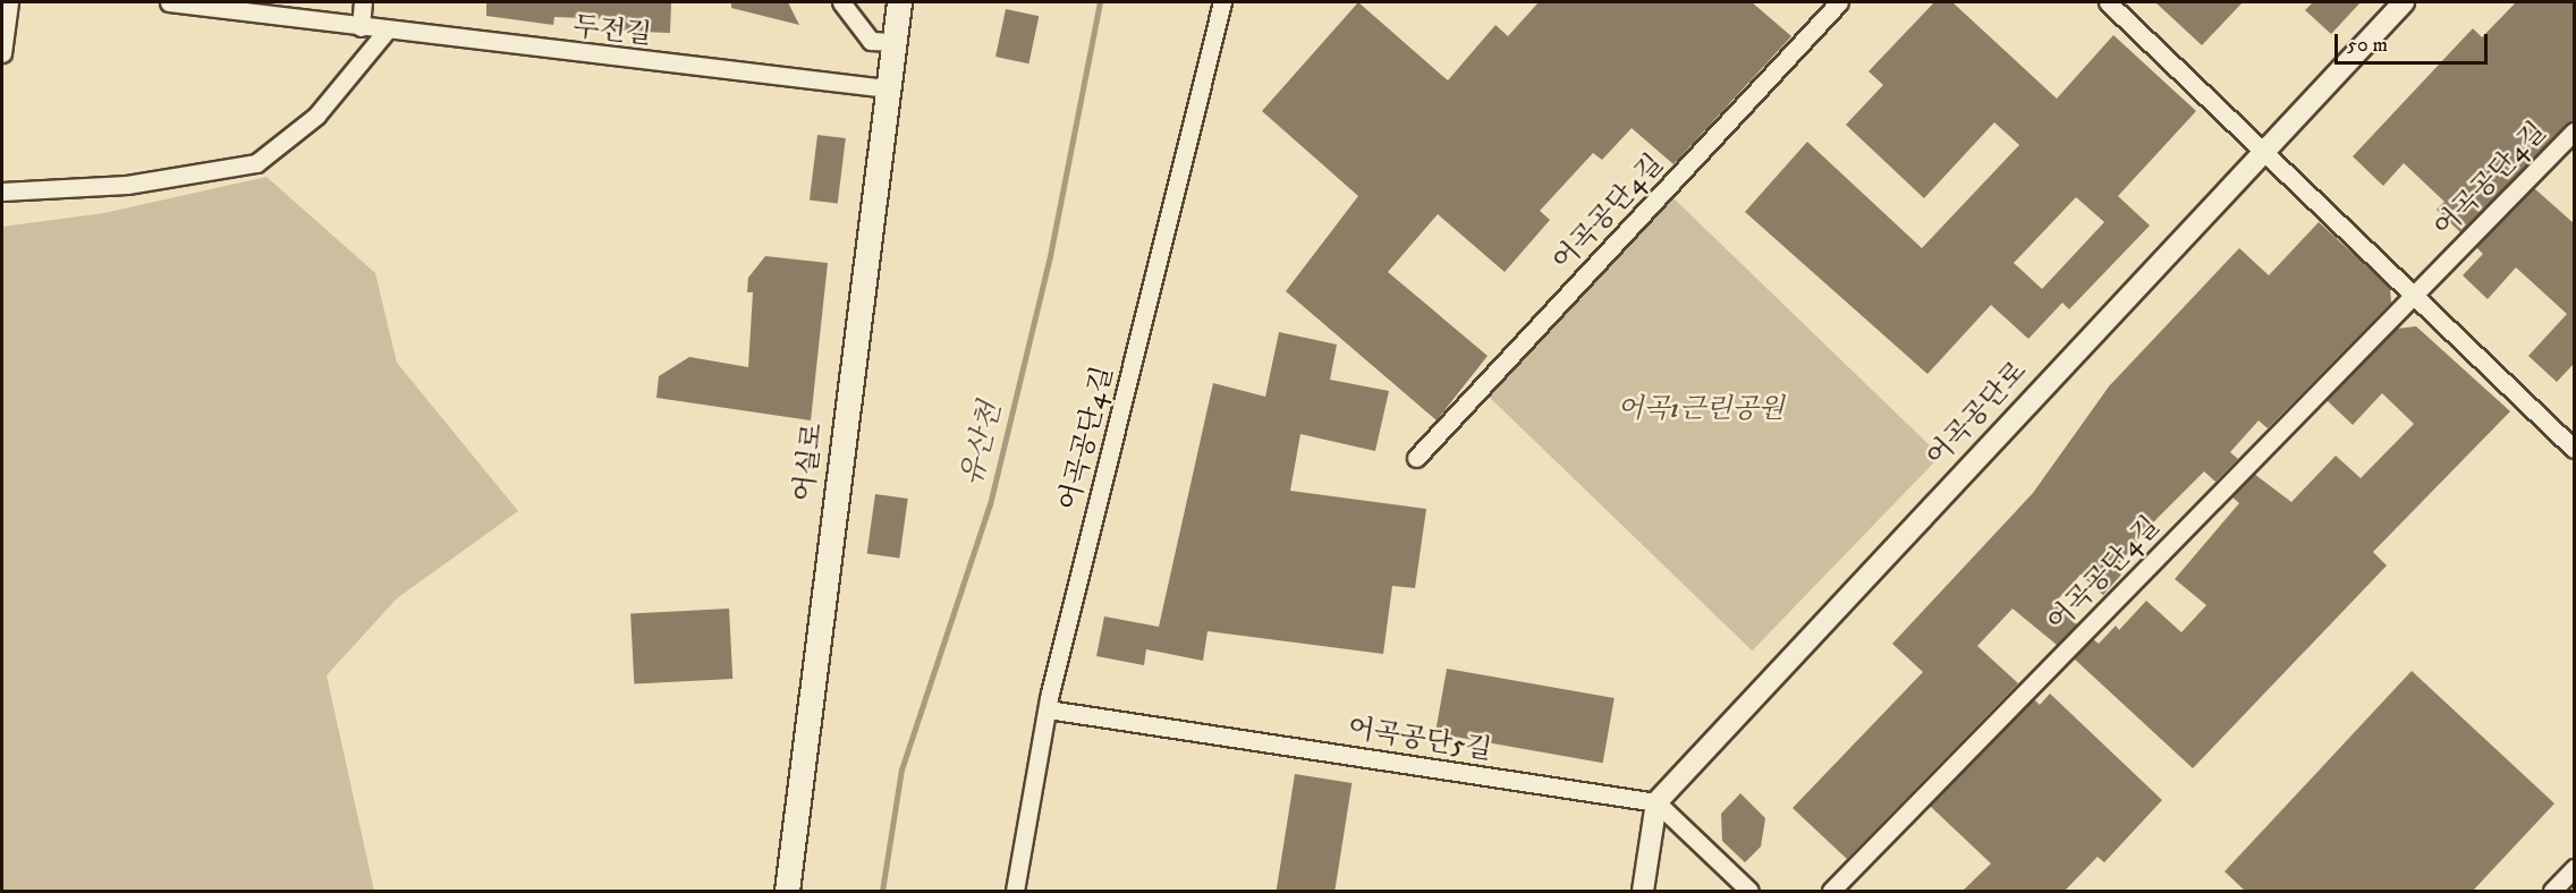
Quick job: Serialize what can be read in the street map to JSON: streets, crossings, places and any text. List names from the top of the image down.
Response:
{
  "streets": {
    "main road": ["어실로"],
    "street": [
      "두전길",
      "어곡공단4길",
      "어곡공단로",
      "어곡공단5길"
    ]
  },
  "crossings": [
    ["두전길", "어실로"],
    ["어곡공단4길", "어곡공단5길"],
    ["어곡공단로", "어곡공단5길"]
  ],
  "water": ["유산천"],
  "parks": ["어곡1근린공원"],
  "scale_bar": "50 m"
}
